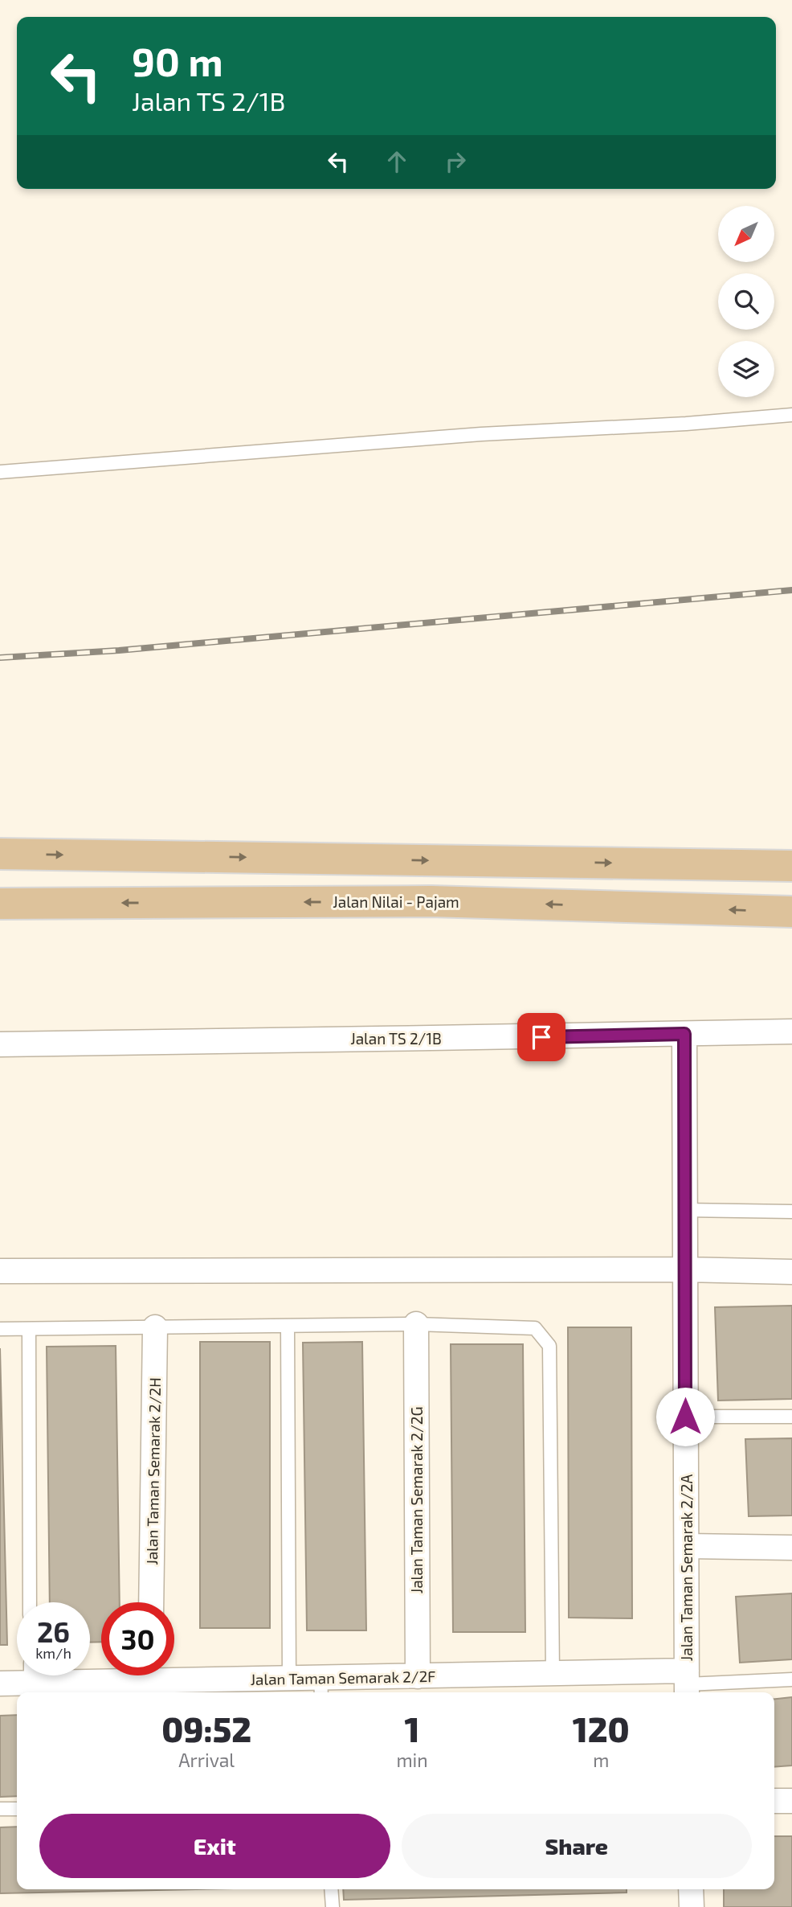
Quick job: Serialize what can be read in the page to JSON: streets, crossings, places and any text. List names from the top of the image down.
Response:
{
  "streets": {
    "main road": ["Jalan Nilai - Pajam"],
    "street": [
      "Jalan TS 2/1B",
      "Jalan Taman Semarak 2/2H",
      "Jalan Taman Semarak 2/2G",
      "Jalan Taman Semarak 2/2A",
      "Jalan Taman Semarak 2/2F"
    ]
  },
  "crossings": [
    ["Jalan TS 2/1B", "Jalan Taman Semarak 2/2A"],
    ["Jalan Taman Semarak 2/2G", "Jalan Taman Semarak 2/2F"],
    ["Jalan Taman Semarak 2/2A", "Jalan Taman Semarak 2/2F"]
  ],
  "north": "bottom left",
  "page": {
    "turn": ["90 m", "Jalan TS 2/1B"],
    "speed": "26 km/h",
    "limit": "30",
    "eta": [
      "09:52",
      "Arrival",
      "1",
      "min",
      "120",
      "m"
    ],
    "buttons": ["Exit", "Share"]
  }
}
